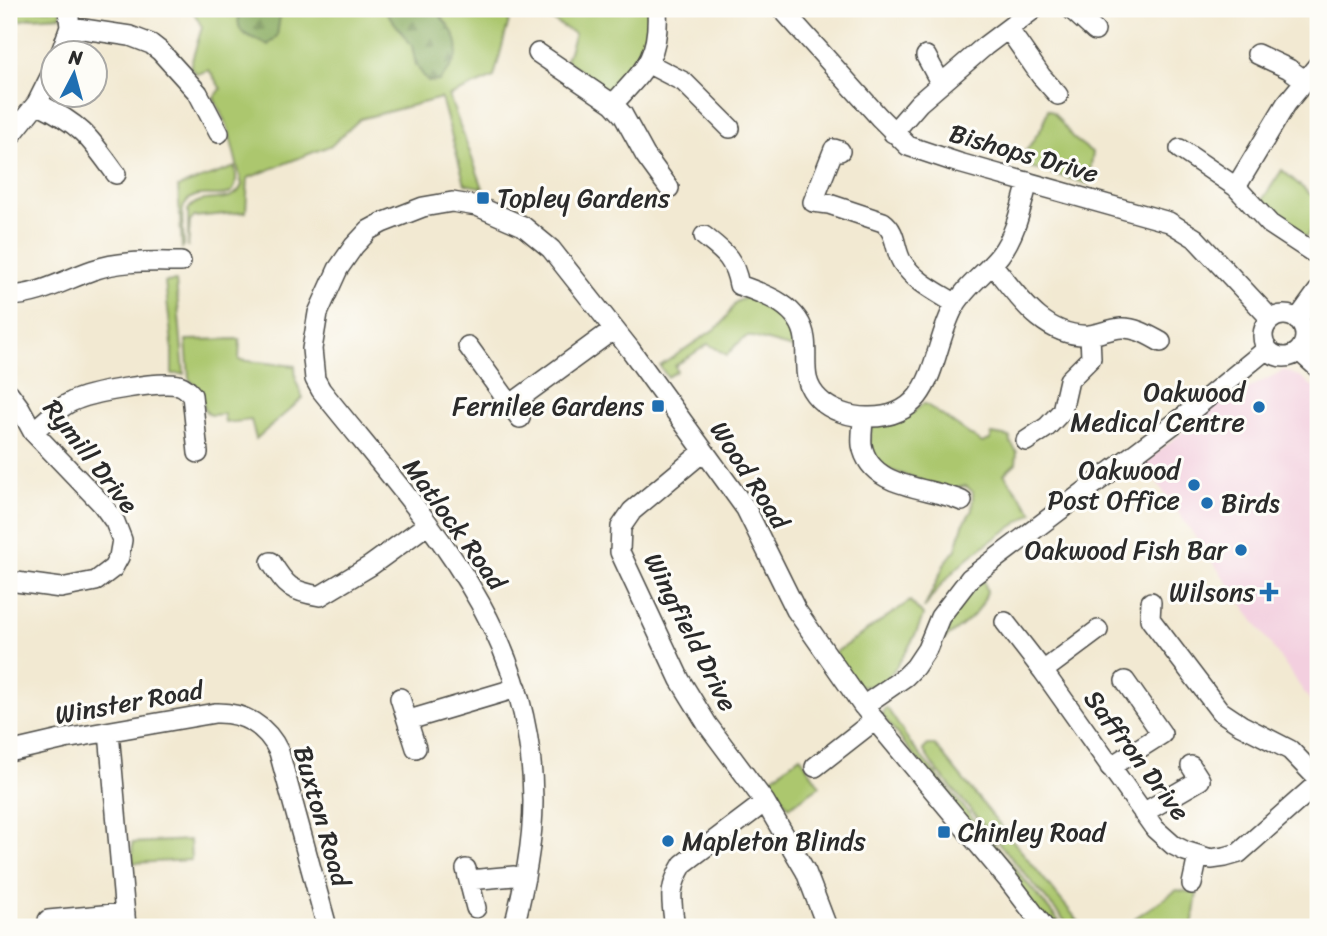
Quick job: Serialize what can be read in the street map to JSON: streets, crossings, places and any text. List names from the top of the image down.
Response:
{
  "streets": {
    "street": [
      "Bishops Drive",
      "Rymill Drive",
      "Wood Road",
      "Matlock Road",
      "Wingfield Drive",
      "Winster Road",
      "Saffron Drive",
      "Buxton Road"
    ]
  },
  "crossings": [
    ["Wood Road", "Matlock Road"],
    ["Wood Road", "Wingfield Drive"],
    ["Winster Road", "Buxton Road"]
  ],
  "places": {
    "transit": ["Topley Gardens", "Fernilee Gardens", "Chinley Road"],
    "other": [
      "Oakwood Medical Centre",
      "Oakwood Post Office",
      "Birds",
      "Oakwood Fish Bar",
      "Mapleton Blinds"
    ],
    "health": ["Wilsons"]
  },
  "north": "top"
}
